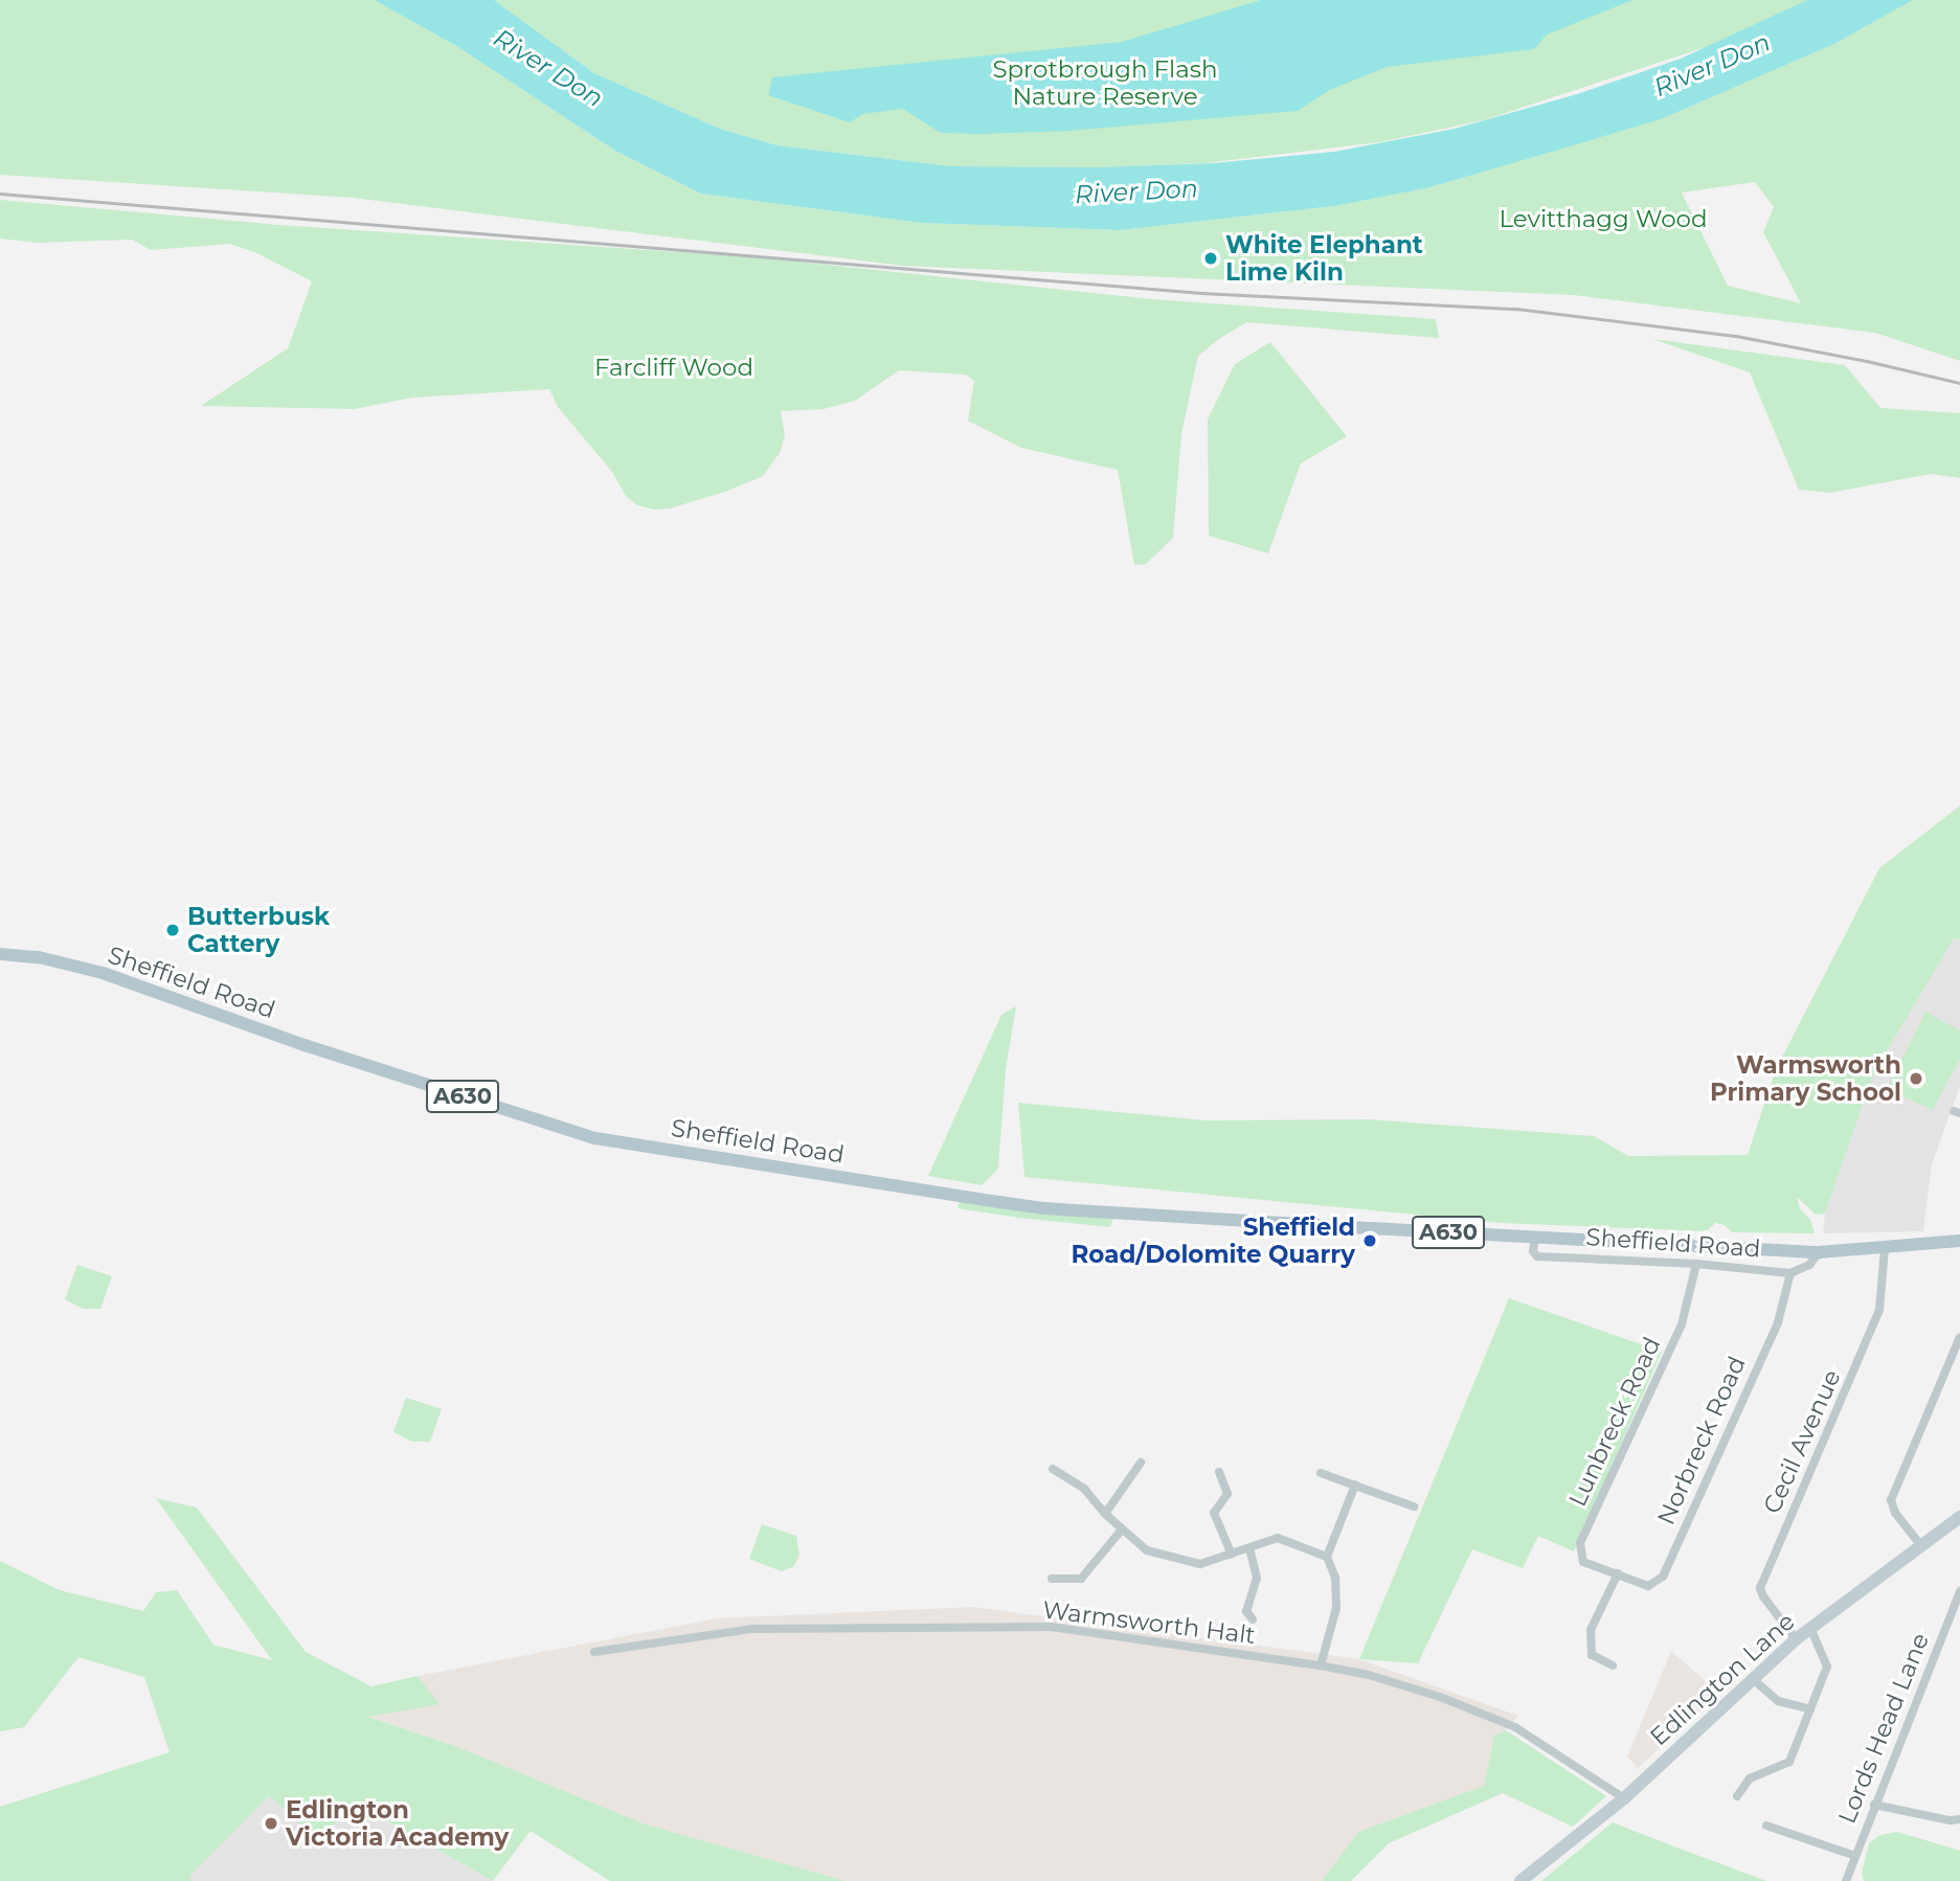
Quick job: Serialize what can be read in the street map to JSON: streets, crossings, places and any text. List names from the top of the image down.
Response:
{
  "streets": {
    "main road": ["Sheffield Road", "A630", "Edlington Lane"],
    "street": [
      "Lunbreck Road",
      "Norbreck Road",
      "Cecil Avenue",
      "Warmsworth Halt",
      "Lords Head Lane"
    ]
  },
  "crossings": [
    ["Sheffield Road", "Lunbreck Road"],
    ["Sheffield Road", "Norbreck Road"],
    ["Sheffield Road", "Cecil Avenue"],
    ["Lunbreck Road", "Norbreck Road"],
    ["Cecil Avenue", "Edlington Lane"],
    ["Warmsworth Halt", "Edlington Lane"]
  ],
  "water": ["River Don"],
  "parks": ["Sprotbrough Flash Nature Reserve", "Levitthagg Wood", "Farcliff Wood"],
  "places": [
    "White Elephant Lime Kiln",
    "Butterbusk Cattery",
    "Warmsworth Primary School",
    "Sheffield Road/Dolomite Quarry",
    "Edlington Victoria Academy"
  ]
}
